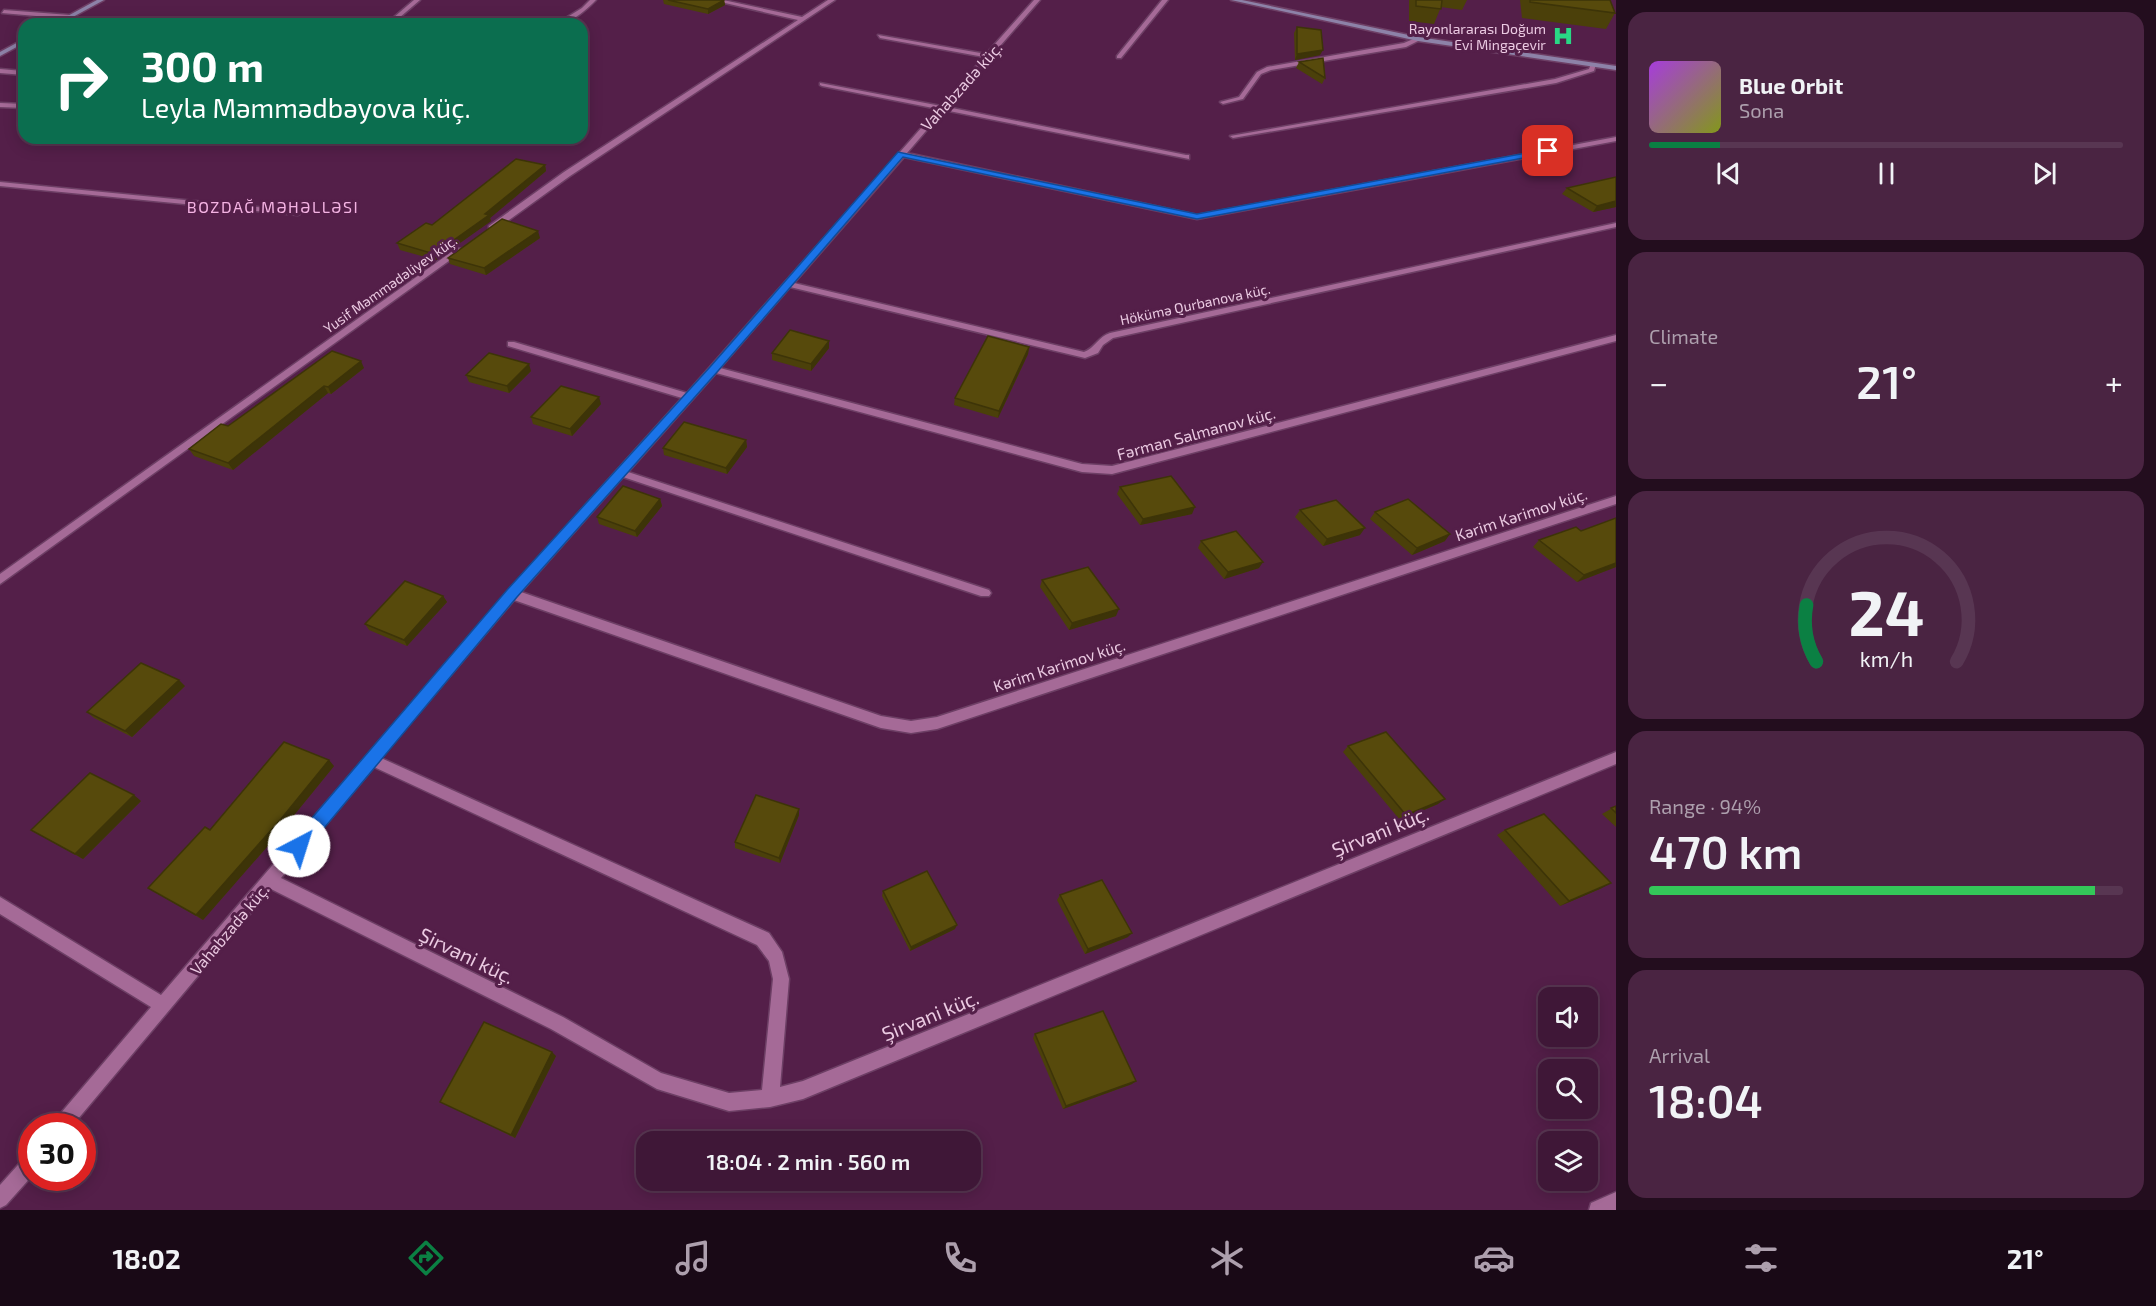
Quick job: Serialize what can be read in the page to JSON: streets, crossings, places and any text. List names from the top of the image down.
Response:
{
  "streets": {
    "street": [
      "Vahabzadə küç.",
      "Yusif Məmmədəliyev küç.",
      "Hökümə Qurbanova küç.",
      "Fərman Salmanov küç.",
      "Kərim Kərimov küç.",
      "Şirvani küç."
    ]
  },
  "crossings": [
    ["Vahabzadə küç.", "Hökümə Qurbanova küç."],
    ["Vahabzadə küç.", "Fərman Salmanov küç."],
    ["Vahabzadə küç.", "Kərim Kərimov küç."],
    ["Vahabzadə küç.", "Şirvani küç."]
  ],
  "districts": ["BOZDAĞ MƏHƏLLƏSI"],
  "places": {
    "hospital": ["Rayonlararası Doğum Evi Mingəçevir"]
  },
  "page": {
    "turn": ["300 m", "Leyla Məmmədbəyova küç."],
    "song": ["Blue Orbit", "Sona"],
    "tile": [
      "Climate",
      ["Range · 94%", "470 km"],
      ["Arrival", "18:04"]
    ],
    "heat": ["−", "21°", "+"],
    "limit": "30",
    "trip": "18:04 · 2 min · 560 m",
    "tabs": ["18:02", "21°"],
    "gauge": ["24", "km/h"]
  }
}
